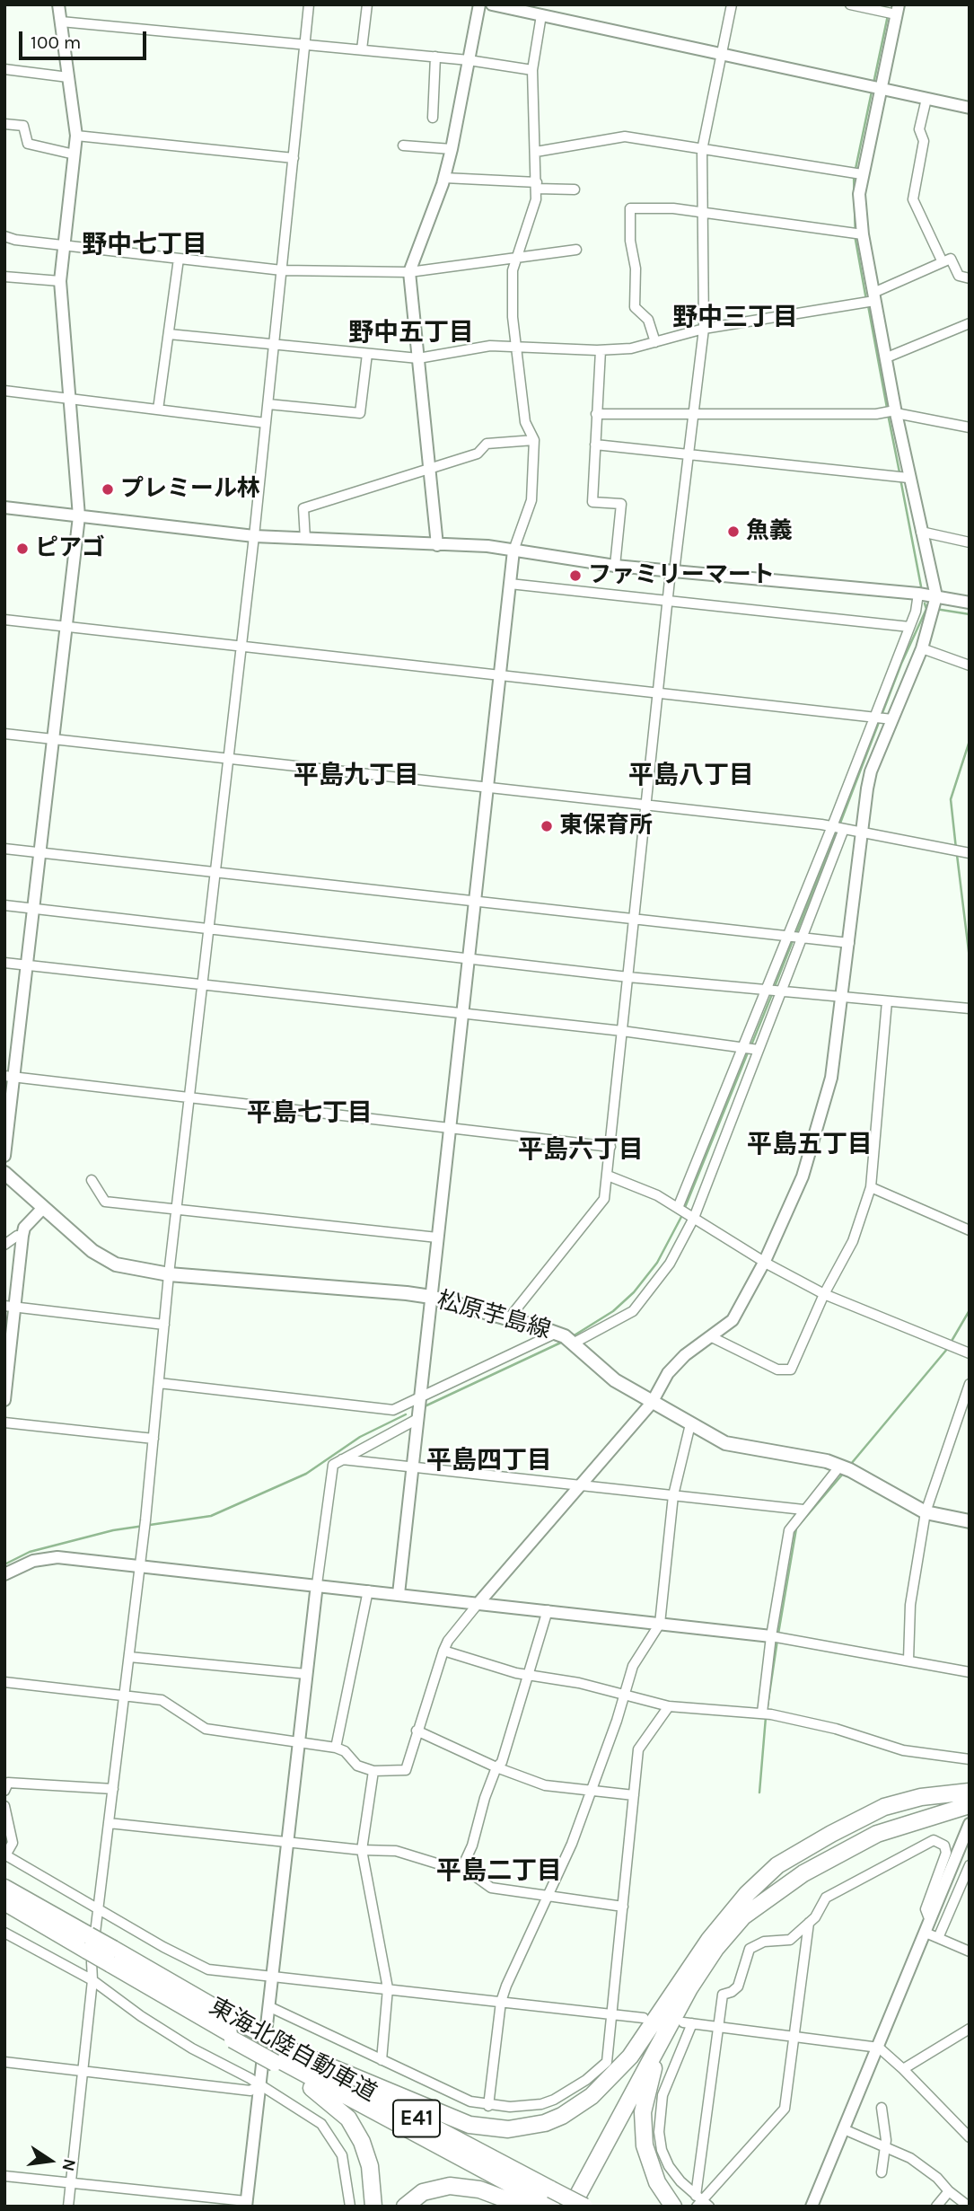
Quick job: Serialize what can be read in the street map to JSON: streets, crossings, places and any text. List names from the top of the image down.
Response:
{
  "streets": {
    "highway": ["東海北陸自動車道", "E41"],
    "main road": ["松原芋島線"]
  },
  "districts": [
    "野中七丁目",
    "野中三丁目",
    "野中五丁目",
    "平島九丁目",
    "平島八丁目",
    "平島七丁目",
    "平島五丁目",
    "平島六丁目",
    "平島四丁目",
    "平島二丁目"
  ],
  "places": [
    "プレミール林",
    "魚義",
    "ピアゴ",
    "ファミリーマート",
    "東保育所"
  ],
  "scale_bar": "100 m",
  "north": "right"
}
